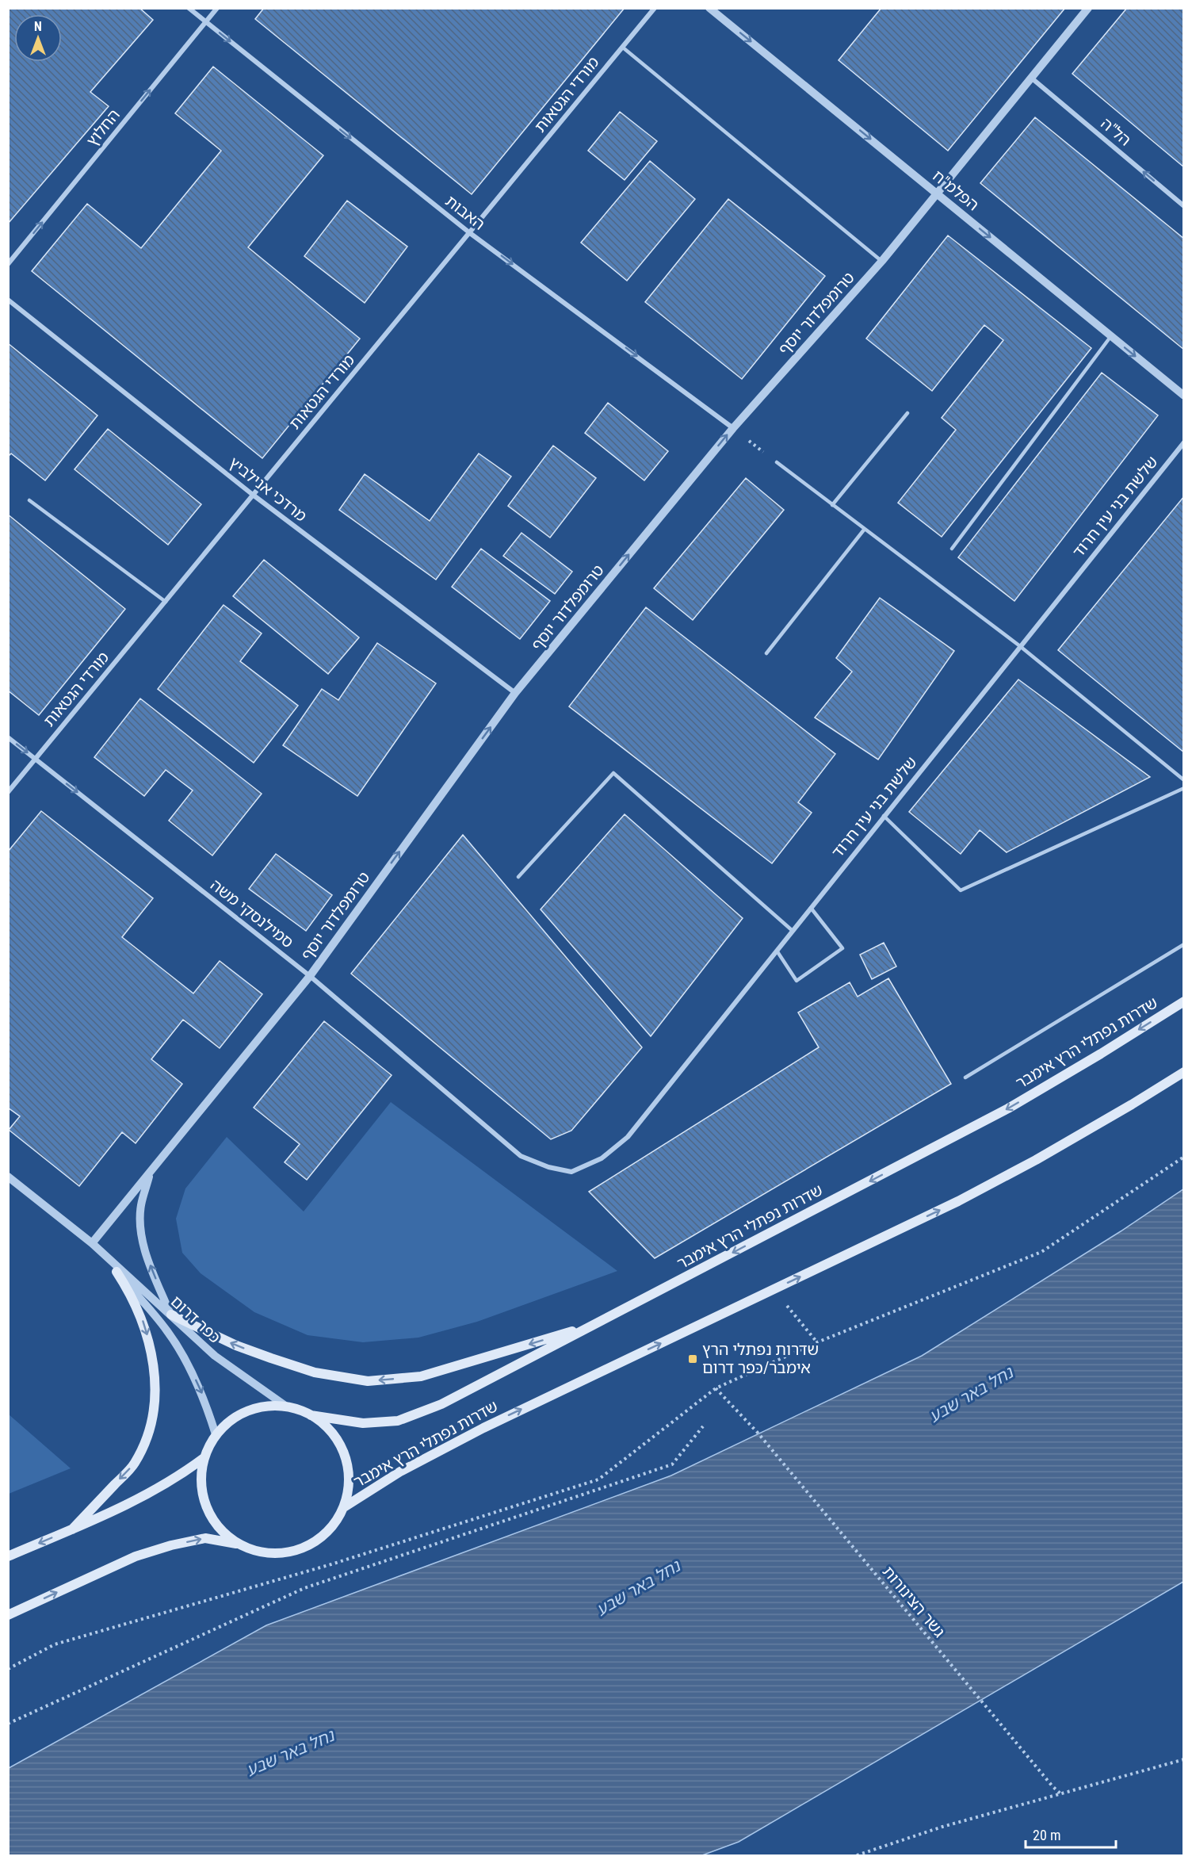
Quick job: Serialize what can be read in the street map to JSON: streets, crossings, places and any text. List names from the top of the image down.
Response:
{
  "streets": {
    "main road": ["שדרות נפתלי הרץ אימבר"],
    "street": [
      "מורדי הגטאות",
      "החלוץ",
      "הל\"ה",
      "הפלמ\"ח",
      "האבות",
      "טרומפלדור יוסף",
      "מרדכי אנילביץ",
      "שלשת בני עין חרוד",
      "סמילנסקי משה",
      "כפר דרום"
    ],
    "path": ["גשר הצינורות"]
  },
  "crossings": [
    ["מורדי הגטאות", "האבות"],
    ["מורדי הגטאות", "מרדכי אנילביץ"],
    ["מורדי הגטאות", "סמילנסקי משה"],
    ["החלוץ", "האבות"],
    ["הל\"ה", "טרומפלדור יוסף"],
    ["הפלמ\"ח", "טרומפלדור יוסף"],
    ["האבות", "טרומפלדור יוסף"],
    ["טרומפלדור יוסף", "מרדכי אנילביץ"],
    ["טרומפלדור יוסף", "סמילנסקי משה"],
    ["טרומפלדור יוסף", "כפר דרום"],
    ["שלשת בני עין חרוד", "סמילנסקי משה"],
    ["שדרות נפתלי הרץ אימבר", "כפר דרום"]
  ],
  "one_way": [
    "החלוץ",
    "הל\"ה",
    "הפלמ\"ח",
    "האבות",
    "טרומפלדור יוסף",
    "סמילנסקי משה"
  ],
  "water": ["נחל באר שבע"],
  "places": {
    "transit": ["שדרות נפתלי הרץ אימבר/כפר דרום"]
  },
  "scale_bar": "20 m",
  "north": "top"
}
